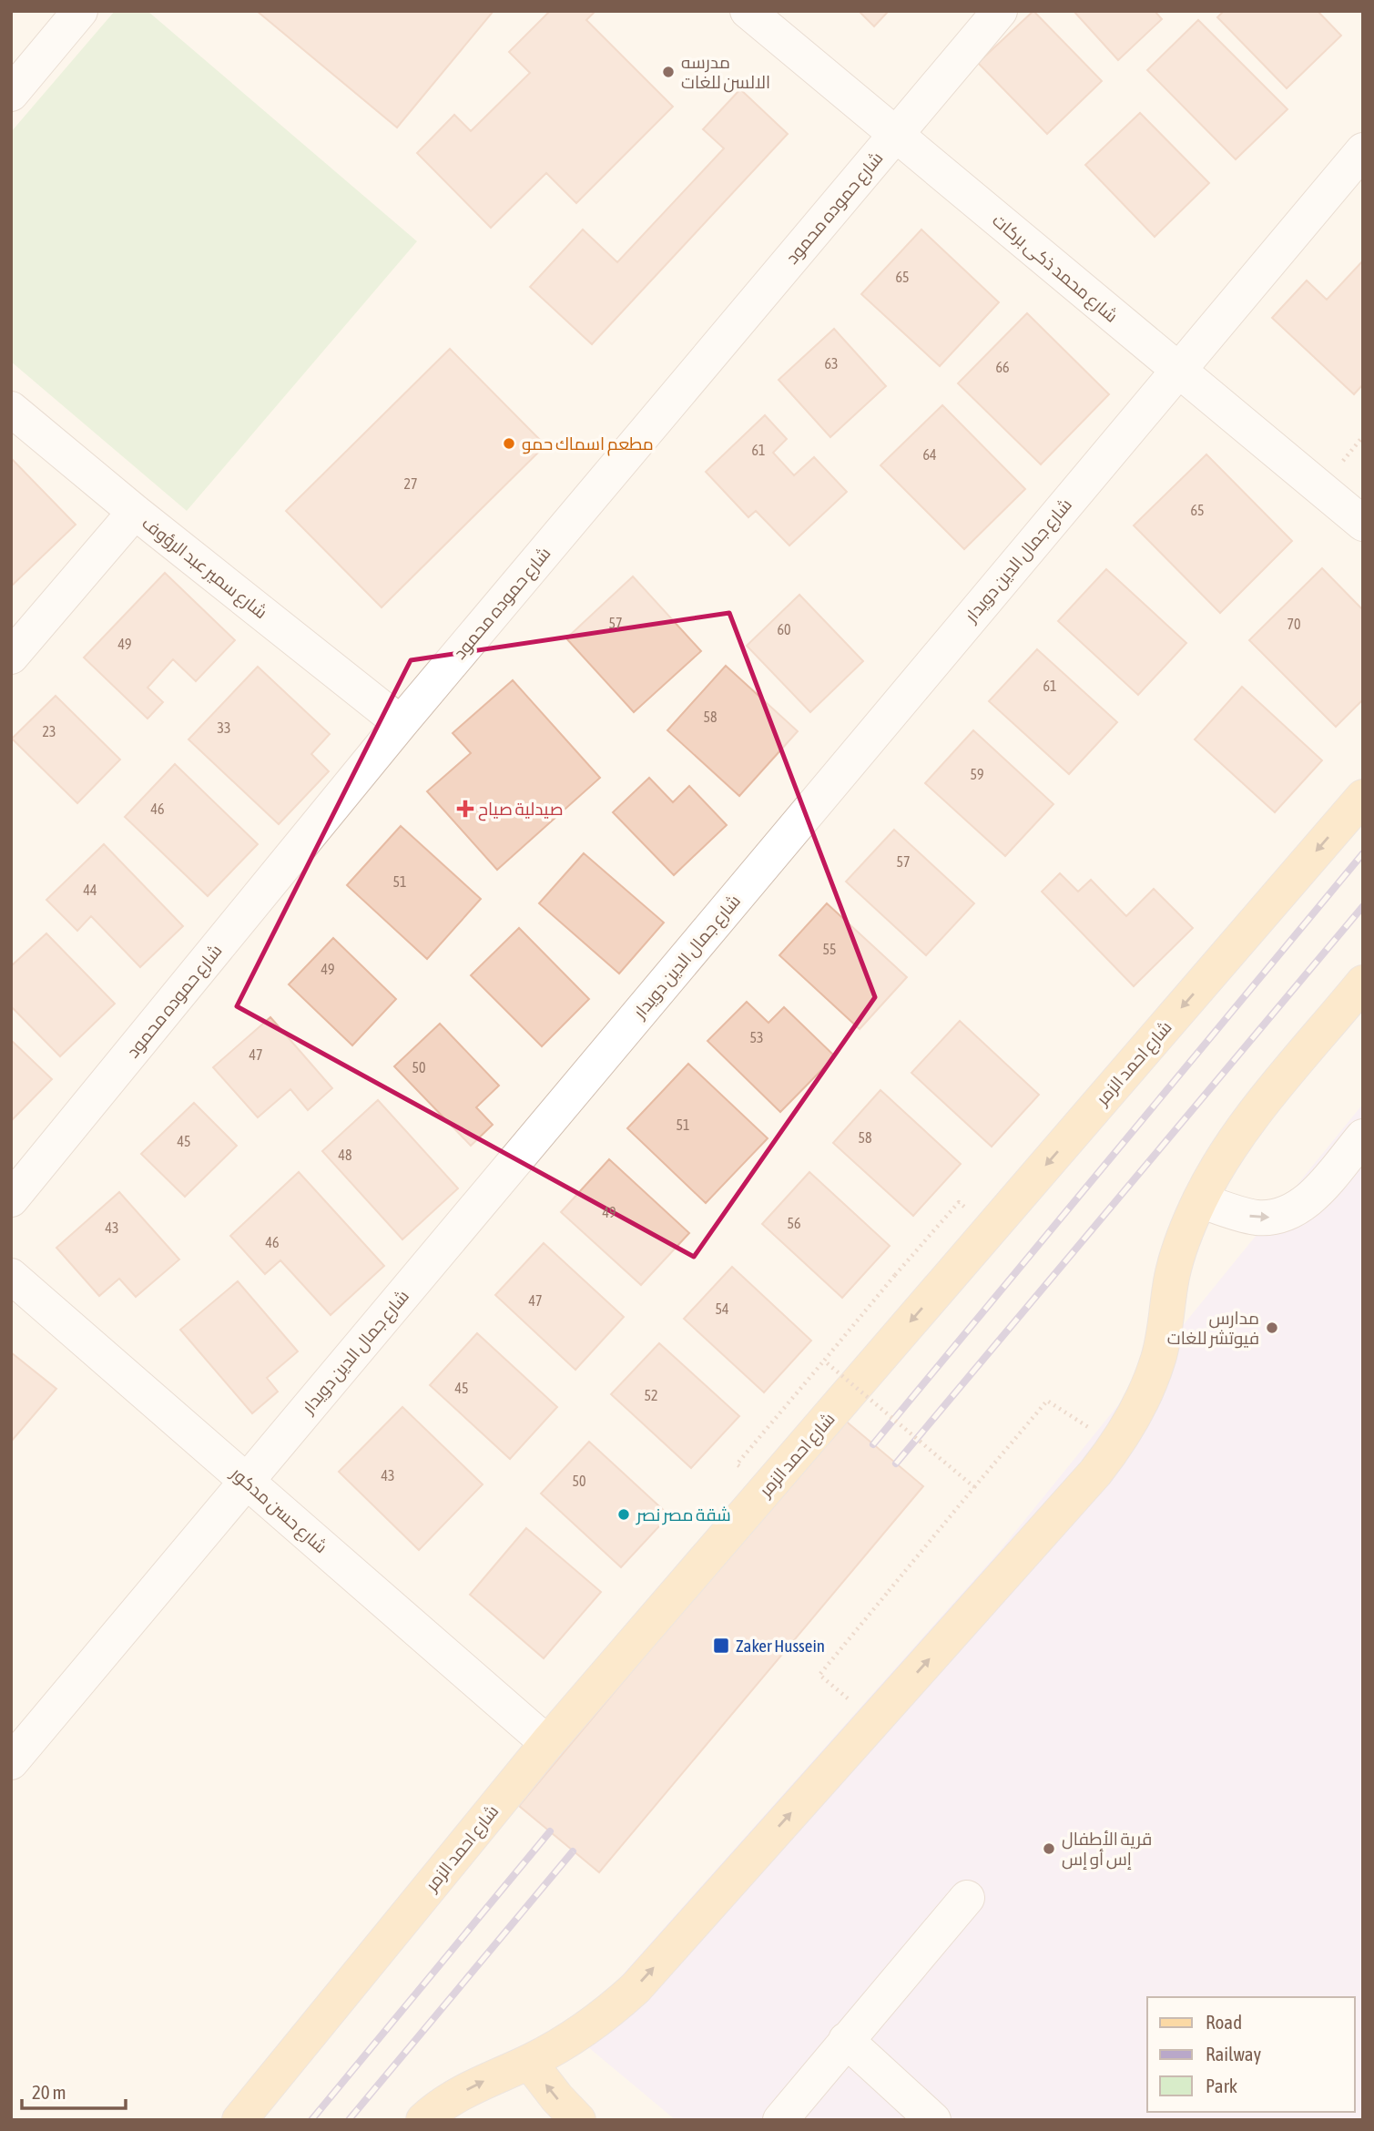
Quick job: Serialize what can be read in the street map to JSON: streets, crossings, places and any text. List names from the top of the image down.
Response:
{
  "streets": {
    "main road": ["شارع احمد الزمر"],
    "street": [
      "شارع حموده محمود",
      "شارع محمد ذكى بركات",
      "شارع جمال الدين دويدار",
      "شارع سمير عبد الرؤوف",
      "شارع حسن مدكور"
    ]
  },
  "crossings": [
    ["شارع حموده محمود", "شارع محمد ذكى بركات"],
    ["شارع حموده محمود", "شارع سمير عبد الرؤوف"],
    ["شارع محمد ذكى بركات", "شارع جمال الدين دويدار"],
    ["شارع جمال الدين دويدار", "شارع حسن مدكور"],
    ["شارع احمد الزمر", "شارع حسن مدكور"]
  ],
  "places": {
    "other": [
      "مدرسه الالسن للغات",
      "مطعم اسماك حمو",
      "مدارس فيوتشر للغات",
      "شقة مصر نصر",
      "قرية الأطفال إس أو إس"
    ],
    "health": ["صيدلية صياح"],
    "transit": ["Zaker Hussein"]
  },
  "house_numbers": [
    "65",
    "63",
    "66",
    "61",
    "64",
    "27",
    "65",
    "57",
    "70",
    "60",
    "49",
    "61",
    "58",
    "33",
    "23",
    "59",
    "46",
    "57",
    "51",
    "44",
    "55",
    "49",
    "53",
    "47",
    "50",
    "51",
    "58",
    "45",
    "48",
    "49",
    "56",
    "43",
    "46",
    "47",
    "54",
    "45",
    "52",
    "43",
    "50"
  ],
  "legend": ["Road", "Railway", "Park"],
  "scale_bar": "20 m"
}
